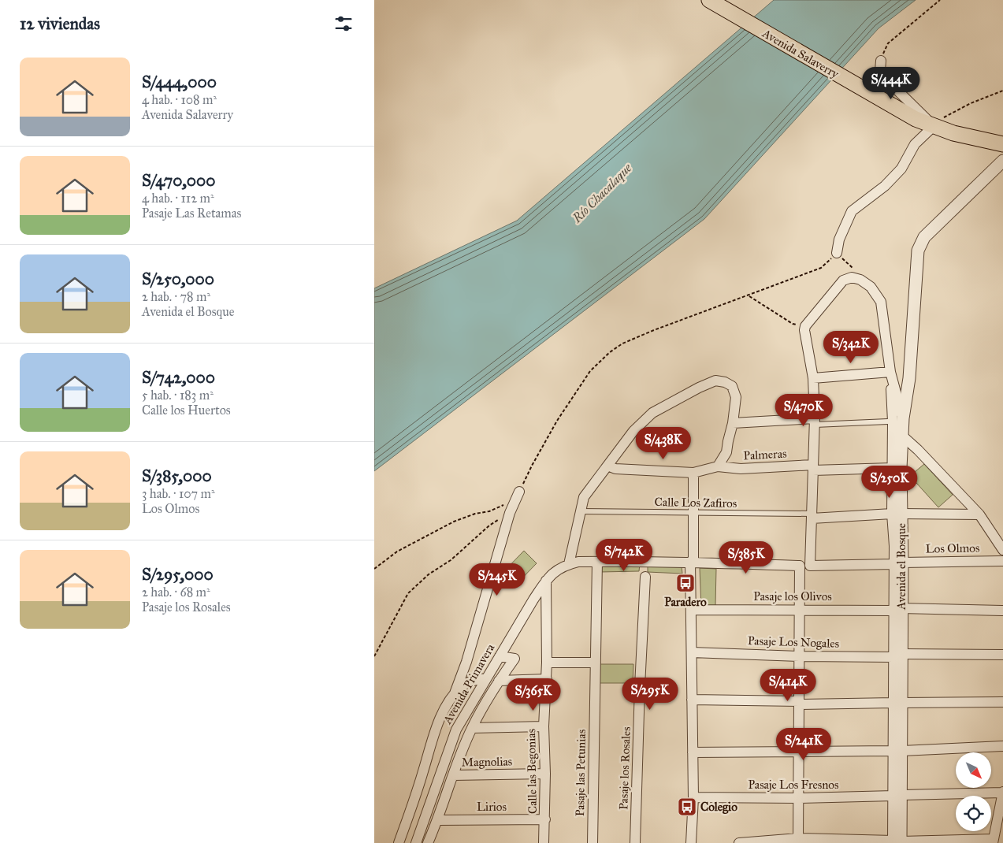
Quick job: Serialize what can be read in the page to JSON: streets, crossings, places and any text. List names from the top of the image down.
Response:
{
  "streets": {
    "main road": ["Avenida Salaverry"],
    "street": [
      "Palmeras",
      "Los Olmos",
      "Avenida el Bosque",
      "Pasaje los Olivos",
      "Pasaje Los Nogales",
      "Avenida Primavera",
      "Magnolias",
      "Pasaje los Rosales",
      "Calle las Begonias",
      "Pasaje las Petunias",
      "Pasaje Los Fresnos",
      "Lirios"
    ],
    "lane": ["Calle Los Zafiros"]
  },
  "crossings": [
    ["Los Olmos", "Avenida el Bosque"],
    ["Los Olmos", "Avenida Primavera"],
    ["Los Olmos", "Pasaje las Petunias"],
    ["Avenida el Bosque", "Pasaje los Olivos"],
    ["Avenida el Bosque", "Pasaje Los Nogales"],
    ["Avenida el Bosque", "Pasaje Los Fresnos"],
    ["Avenida Primavera", "Calle las Begonias"],
    ["Magnolias", "Calle las Begonias"],
    ["Calle las Begonias", "Lirios"]
  ],
  "water": ["Río Chacalaque"],
  "places": {
    "bus stop": ["Paradero", "Colegio"]
  },
  "north": "bottom right",
  "page": {
    "heading": "12 viviendas",
    "list": [
      {
        "name": "S/444,000",
        "note": "4 hab. · 108 m² · Avenida Salaverry"
      },
      {
        "name": "S/470,000",
        "note": "4 hab. · 112 m² · Pasaje Las Retamas"
      },
      {
        "name": "S/250,000",
        "note": "2 hab. · 78 m² · Avenida el Bosque"
      },
      {
        "name": "S/742,000",
        "note": "5 hab. · 183 m² · Calle los Huertos"
      },
      {
        "name": "S/385,000",
        "note": "3 hab. · 107 m² · Los Olmos"
      },
      {
        "name": "S/295,000",
        "note": "2 hab. · 68 m² · Pasaje los Rosales"
      }
    ],
    "price": [
      "S/444K",
      "S/342K",
      "S/470K",
      "S/438K",
      "S/250K",
      "S/742K",
      "S/385K",
      "S/245K",
      "S/414K",
      "S/295K",
      "S/365K",
      "S/241K"
    ]
  }
}
